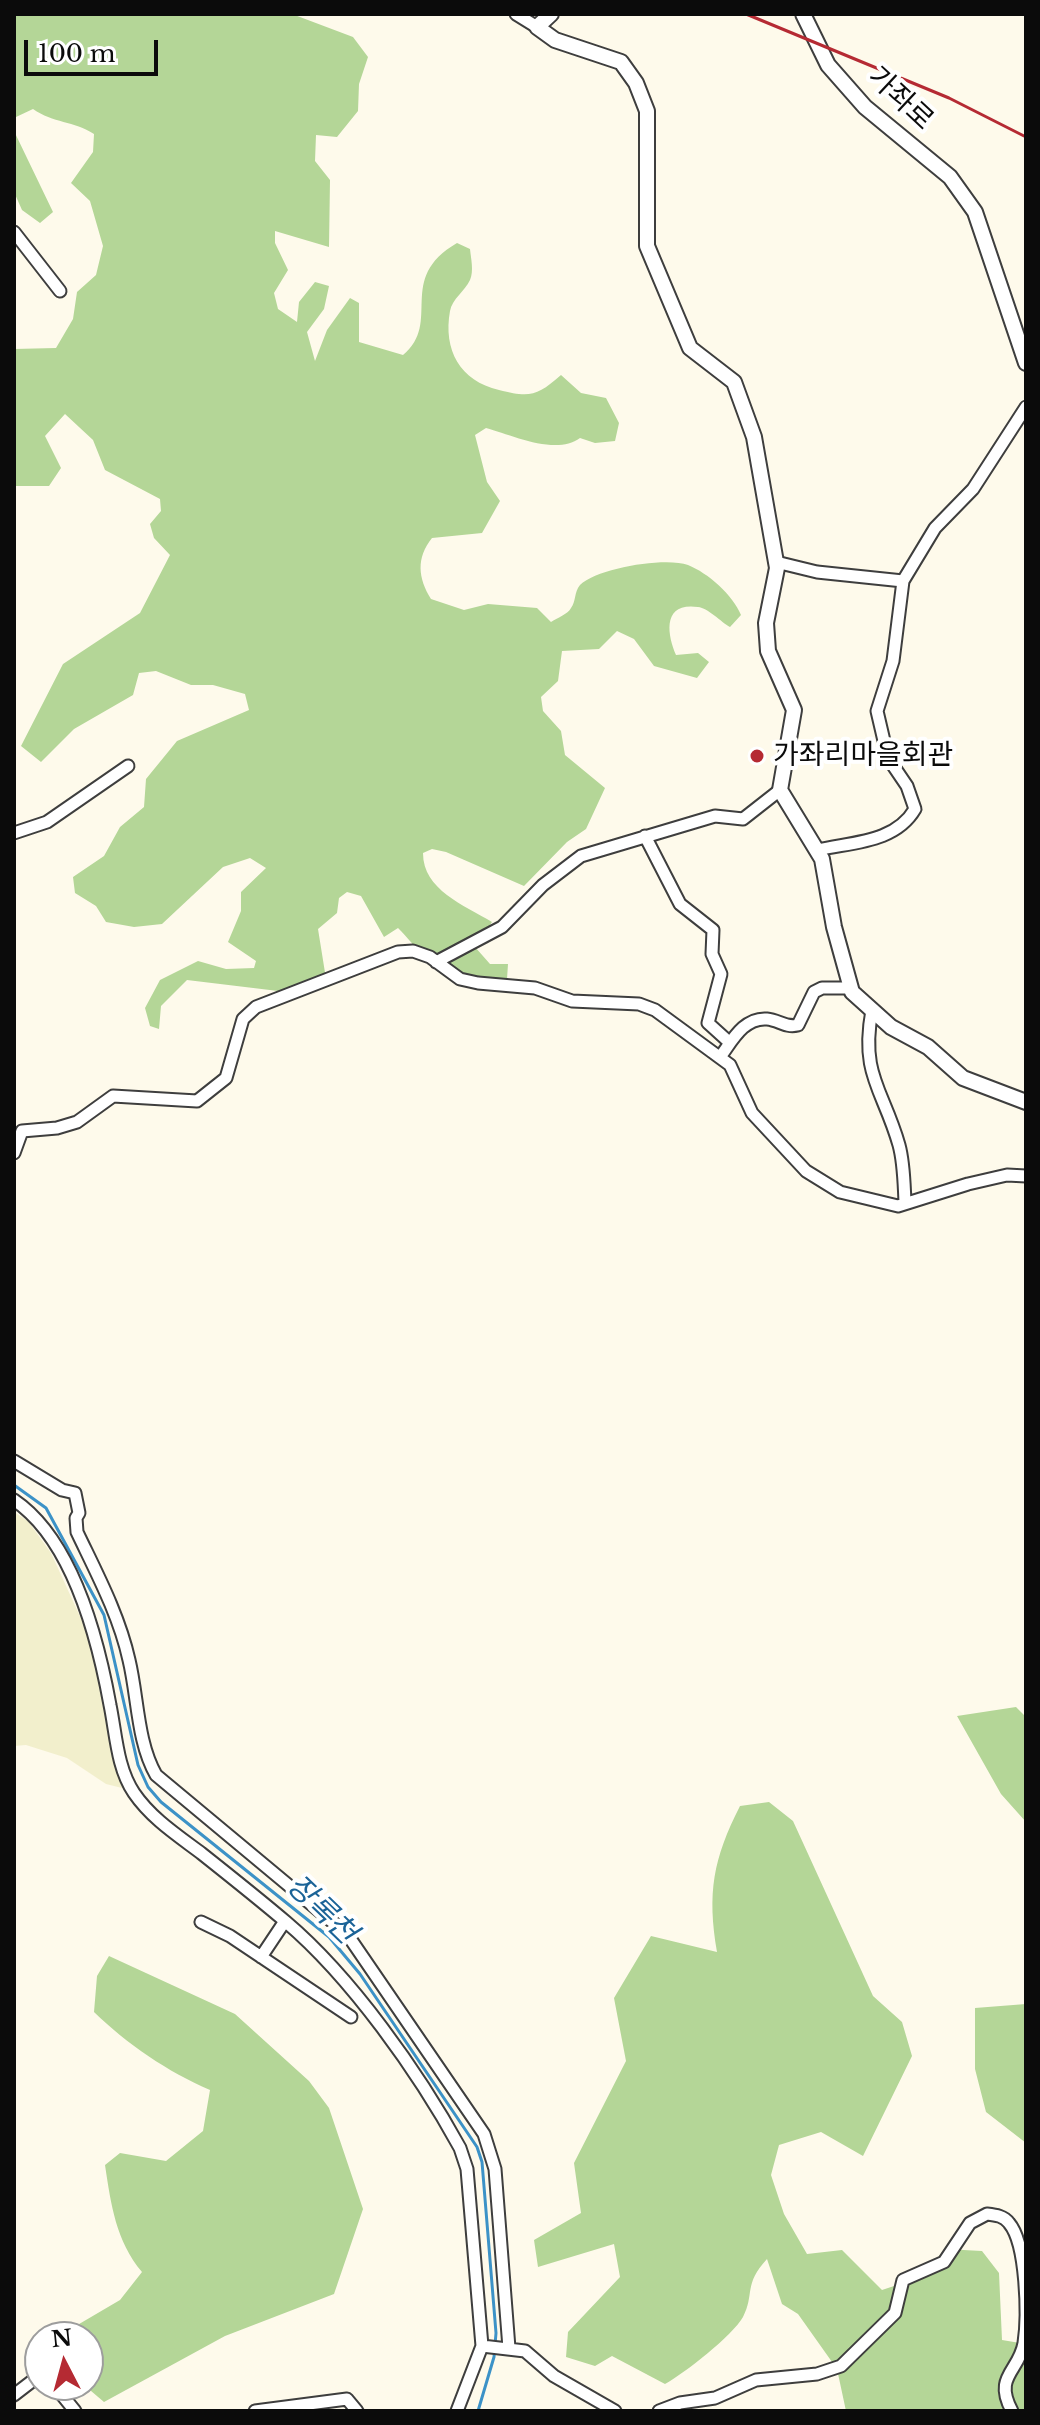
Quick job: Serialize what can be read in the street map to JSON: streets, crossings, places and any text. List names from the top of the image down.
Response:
{
  "streets": {
    "street": ["가좌로"]
  },
  "water": ["장록천"],
  "places": ["가좌리마을회관"],
  "scale_bar": "100 m",
  "north": "top"
}
